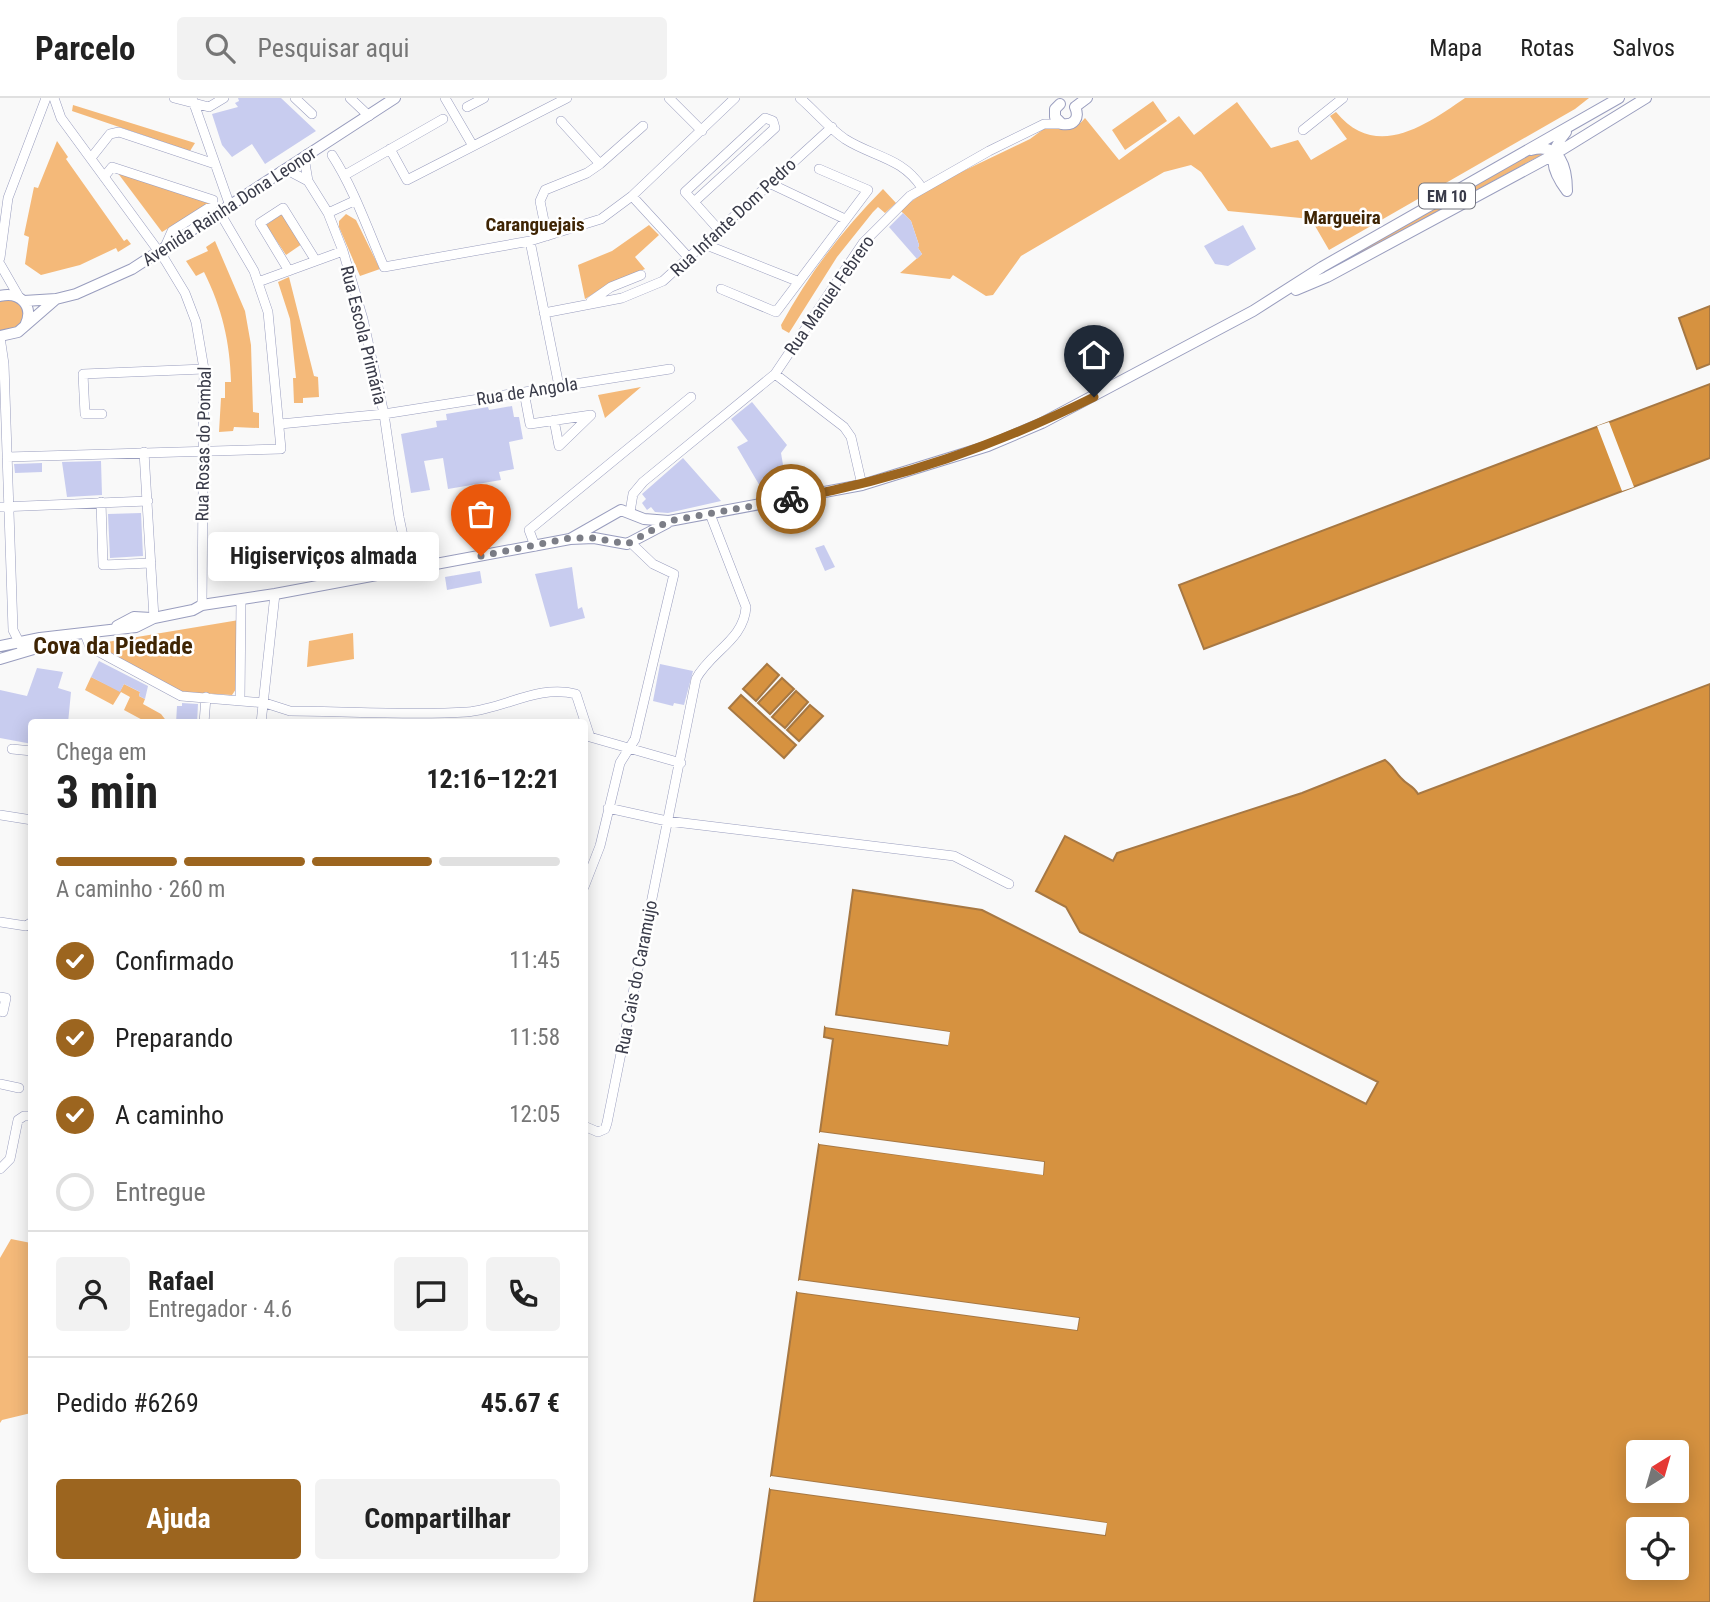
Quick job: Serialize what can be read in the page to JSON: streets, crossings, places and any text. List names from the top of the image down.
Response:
{
  "streets": {
    "main road": ["EM 10", "Avenida Rainha Dona Leonor"],
    "street": [
      "Rua Infante Dom Pedro",
      "Rua Manuel Febrero",
      "Rua Escola Primária",
      "Rua de Angola",
      "Rua Rosas do Pombal",
      "Rua Cais do Caramujo"
    ]
  },
  "crossings": [
    ["EM 10", "Rua Manuel Febrero"],
    ["EM 10", "Rua Escola Primária"],
    ["EM 10", "Rua Rosas do Pombal"],
    ["EM 10", "Rua Cais do Caramujo"],
    ["Avenida Rainha Dona Leonor", "Rua Escola Primária"],
    ["Avenida Rainha Dona Leonor", "Rua Rosas do Pombal"],
    ["Rua Escola Primária", "Rua de Angola"]
  ],
  "districts": ["Margueira", "Caranguejais", "Cova da Piedade"],
  "places": ["Higiserviços almada"],
  "north": "top right",
  "page": {
    "header": "Parcelo",
    "search": "Pesquisar aqui",
    "nav": ["Mapa", "Rotas", "Salvos"],
    "bubble": "Higiserviços almada",
    "heading": ["3 min", "Chega em", "12:16–12:21"],
    "panel": [
      "Rafael",
      "Entregador · 4.6",
      "Pedido #6269",
      "45.67 €"
    ],
    "bar": "A caminho · 260 m",
    "list": [
      ["Confirmado", "11:45"],
      ["Preparando", "11:58"],
      ["A caminho", "12:05"],
      "Entregue"
    ],
    "buttons": ["Ajuda", "Compartilhar"]
  }
}
